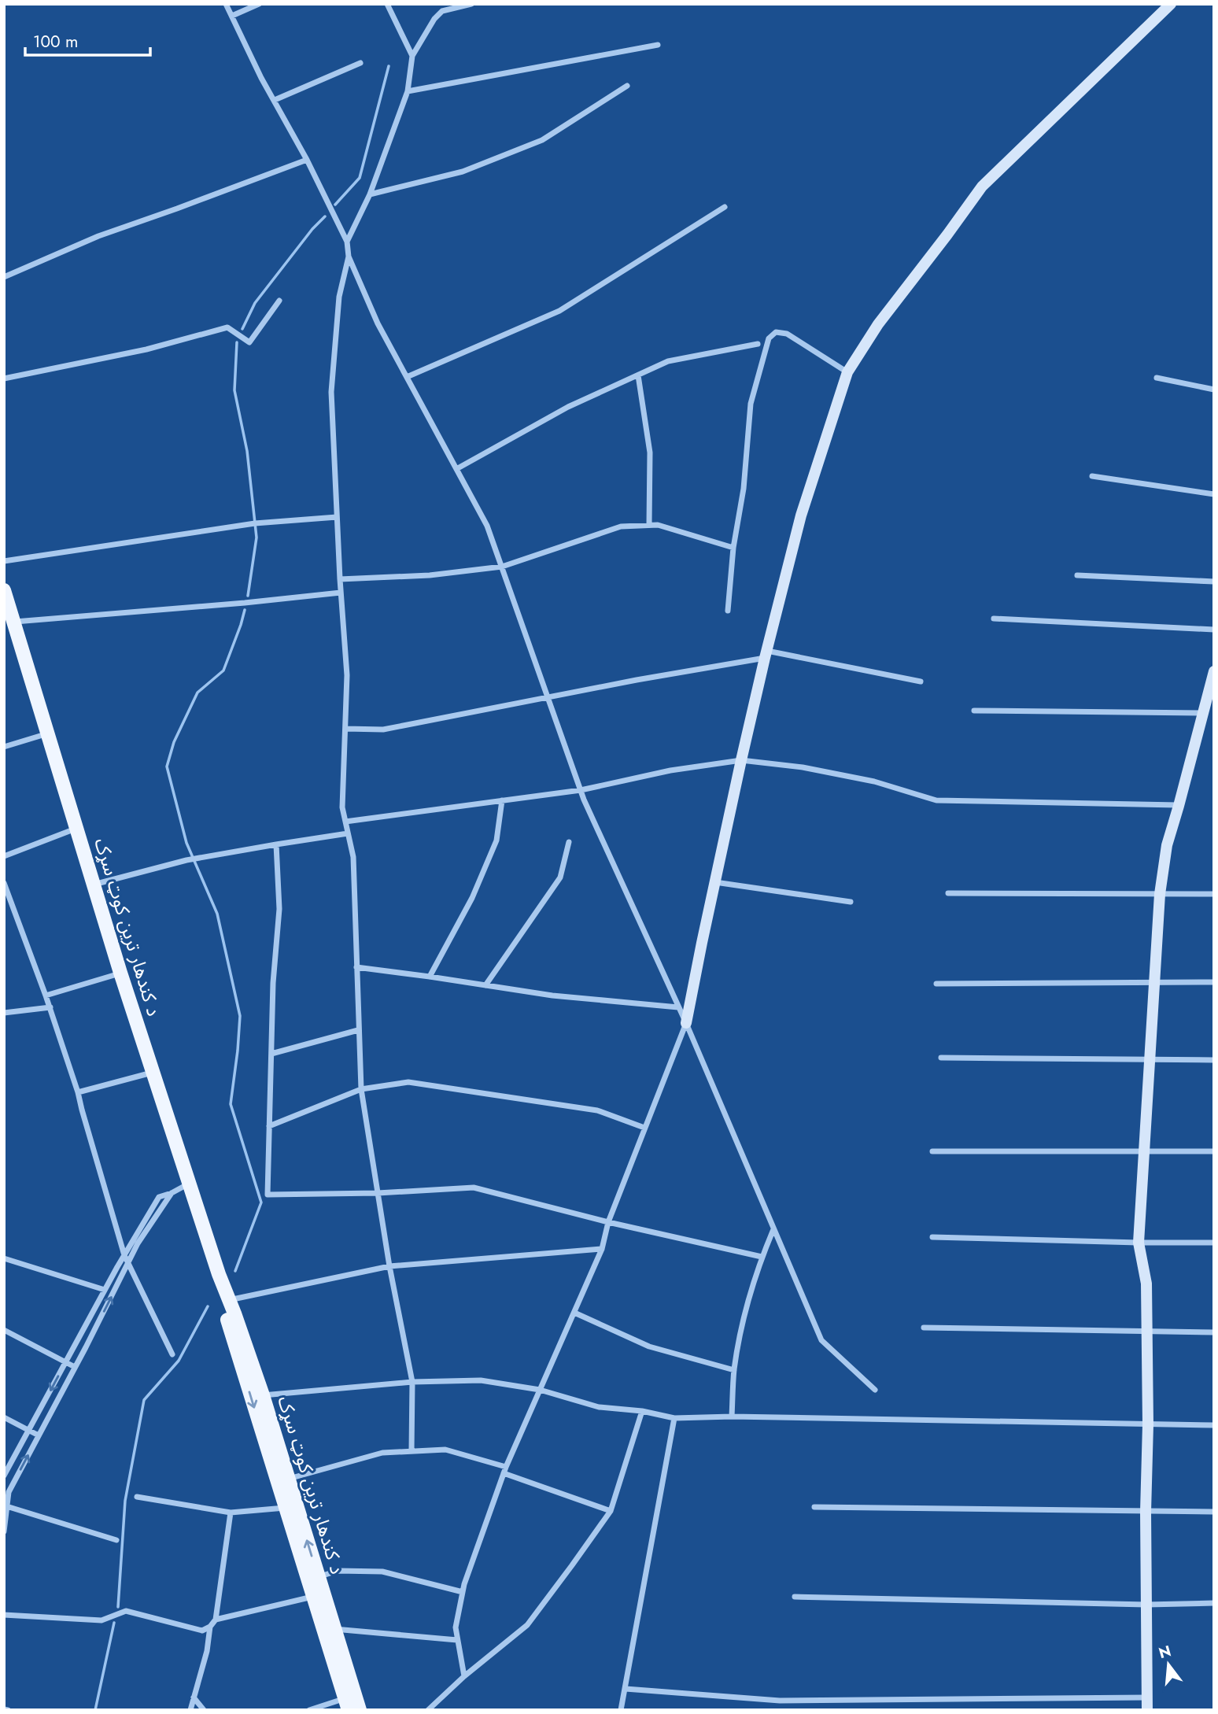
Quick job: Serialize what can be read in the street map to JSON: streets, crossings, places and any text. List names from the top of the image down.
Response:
{
  "streets": {
    "main road": ["د کندهار ترين کوټ سړک"]
  },
  "scale_bar": "100 m",
  "north": "top"
}
